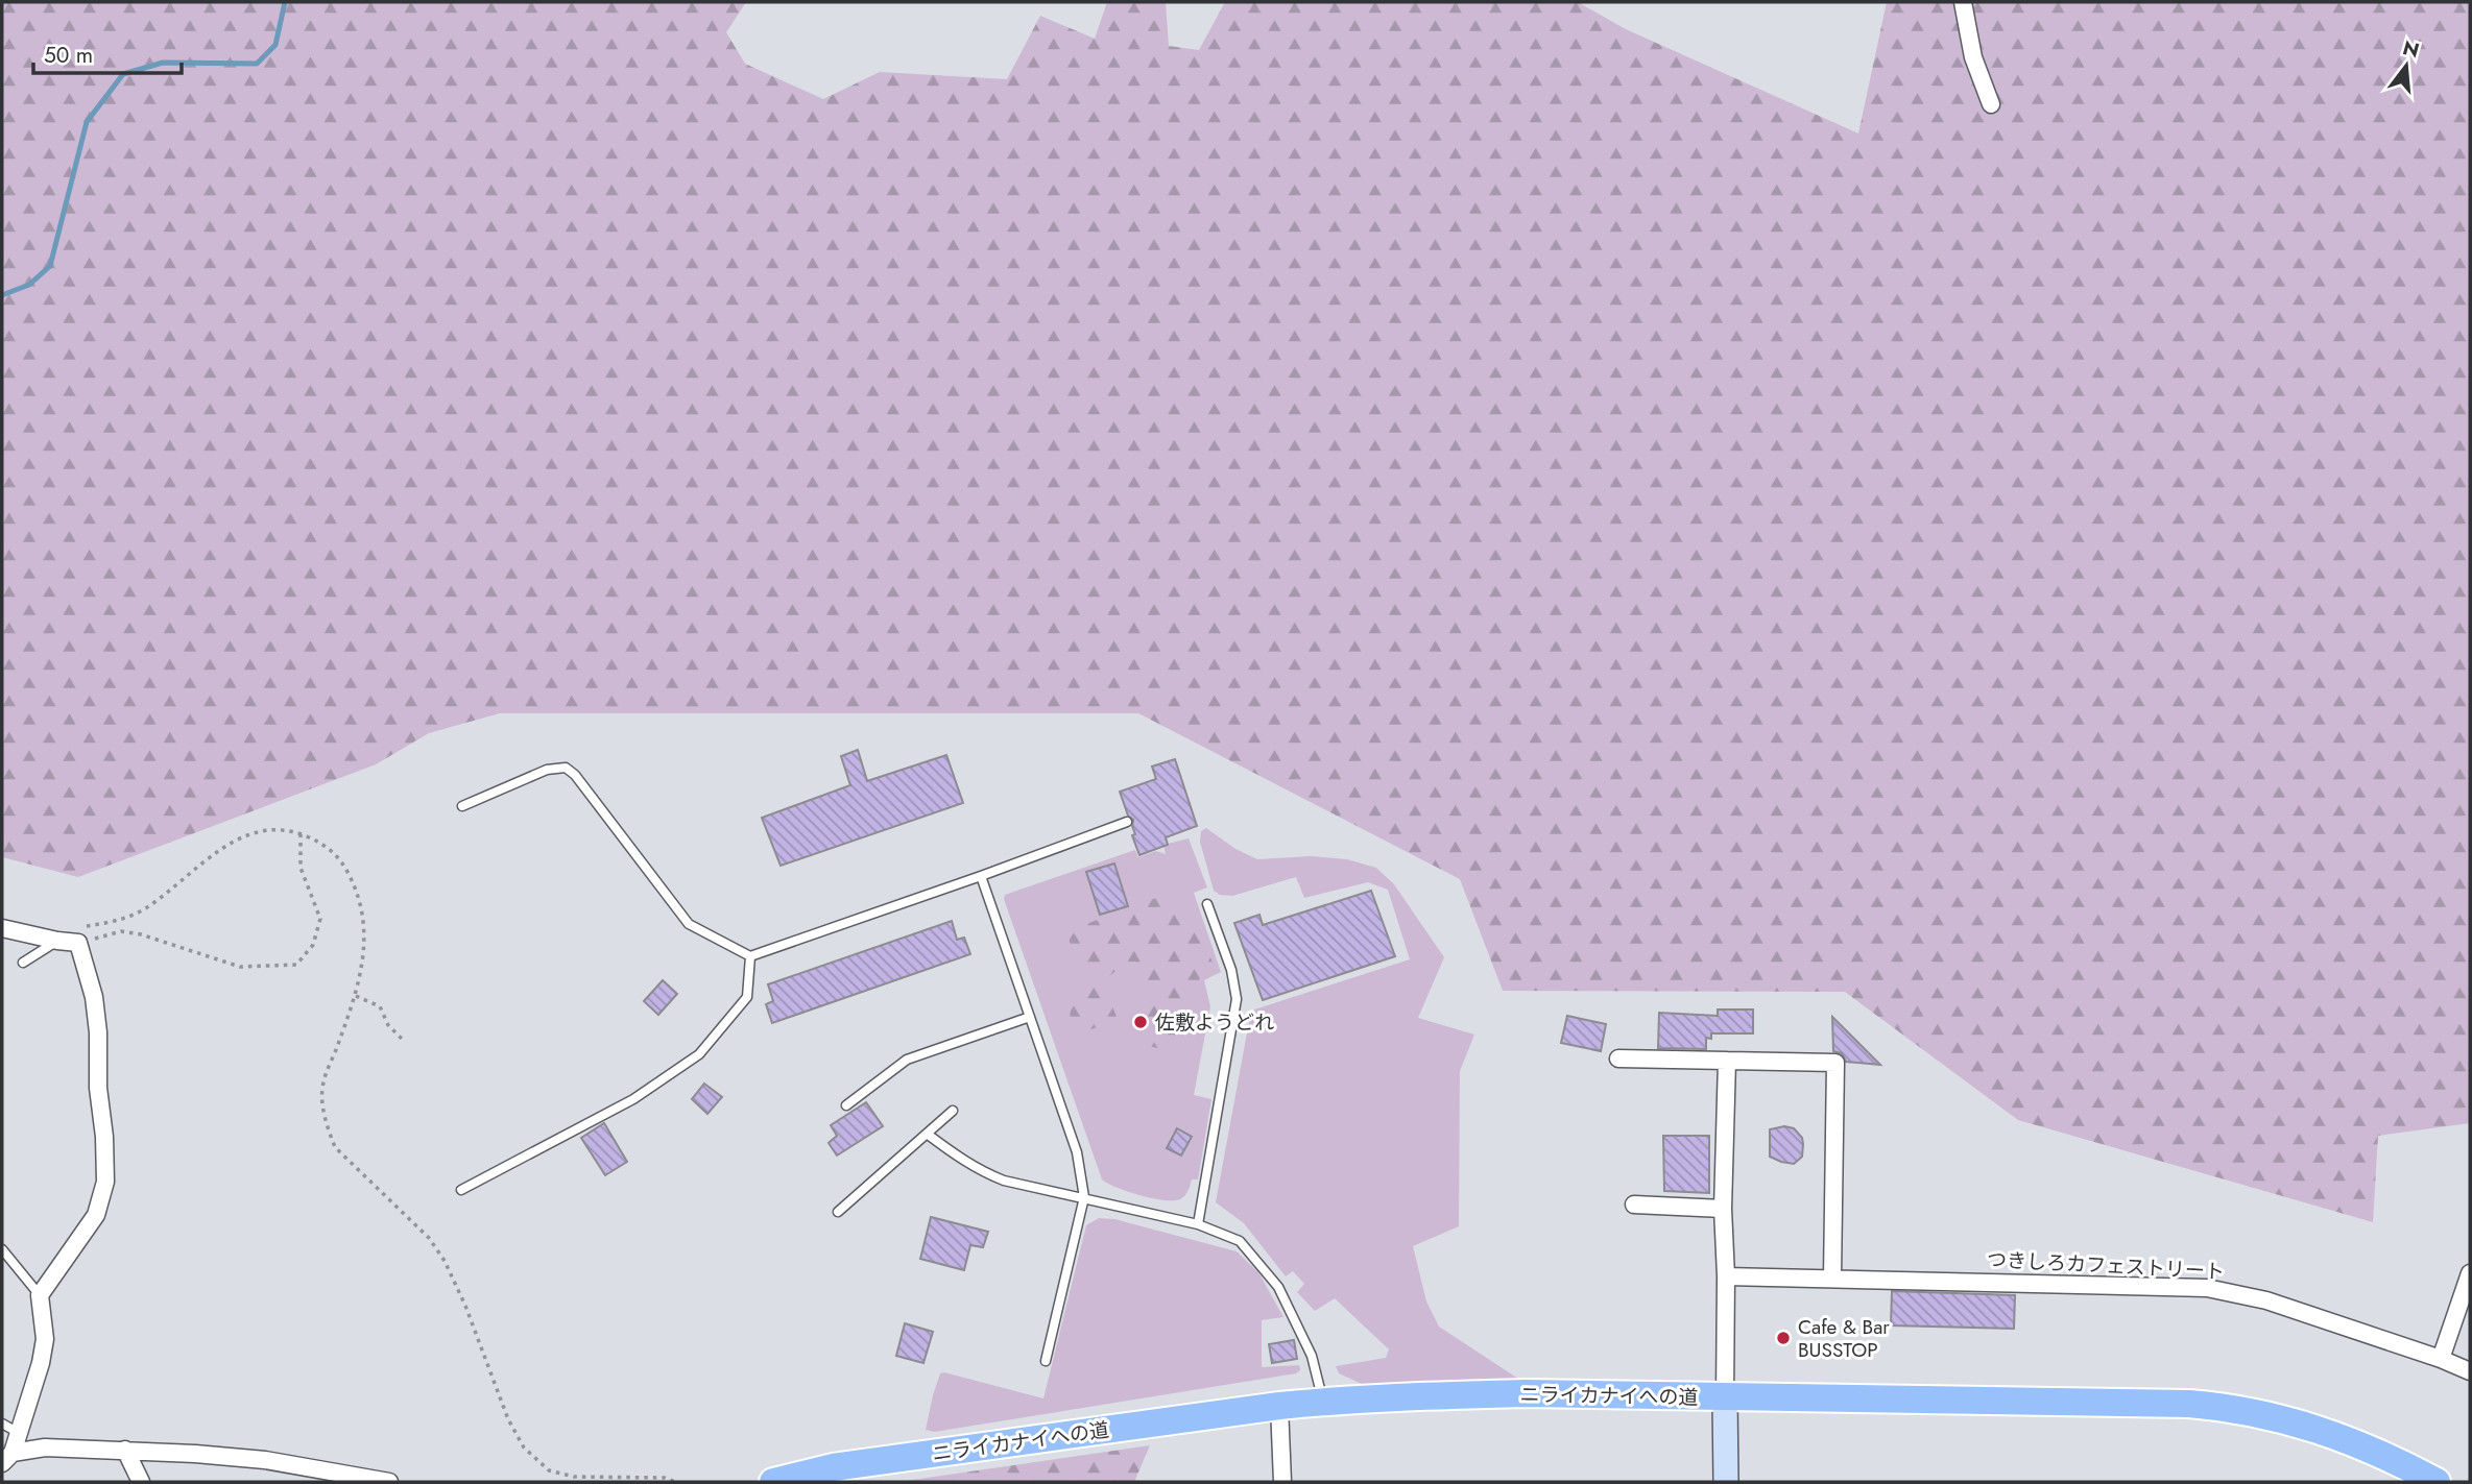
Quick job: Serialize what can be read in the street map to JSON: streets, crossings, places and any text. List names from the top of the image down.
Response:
{
  "streets": {
    "main road": ["ニライカナイへの道"],
    "street": ["つきしろカフェストリート"]
  },
  "places": ["佐敷ようどれ", "Cafe & Bar BUSSTOP"],
  "scale_bar": "50 m",
  "north": "top"
}
